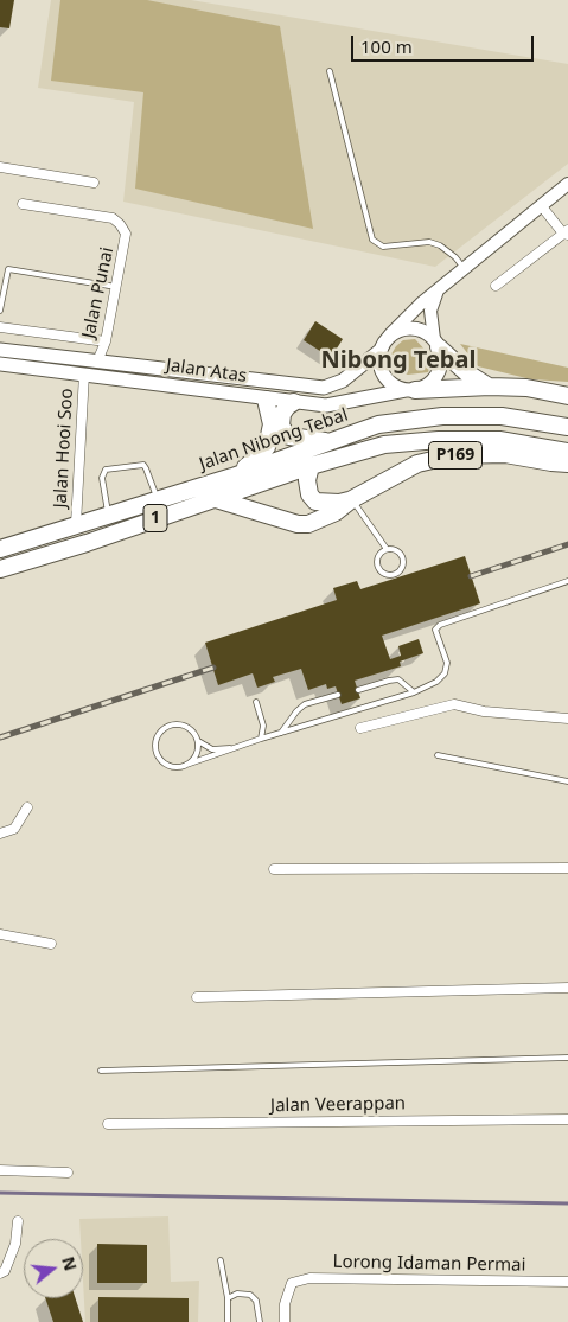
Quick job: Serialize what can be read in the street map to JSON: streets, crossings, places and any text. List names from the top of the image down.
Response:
{
  "streets": {
    "highway": [
      "Jalan Atas",
      "Jalan Nibong Tebal",
      "P169",
      "1"
    ],
    "street": [
      "Jalan Punai",
      "Jalan Hooi Soo",
      "Jalan Veerappan",
      "Lorong Idaman Permai"
    ]
  },
  "crossings": [
    ["Jalan Punai", "Jalan Atas"],
    ["Jalan Atas", "Jalan Hooi Soo"],
    ["Jalan Nibong Tebal", "Jalan Hooi Soo"],
    ["Jalan Nibong Tebal", "P169"]
  ],
  "districts": ["Nibong Tebal"],
  "scale_bar": "100 m",
  "north": "right"
}
